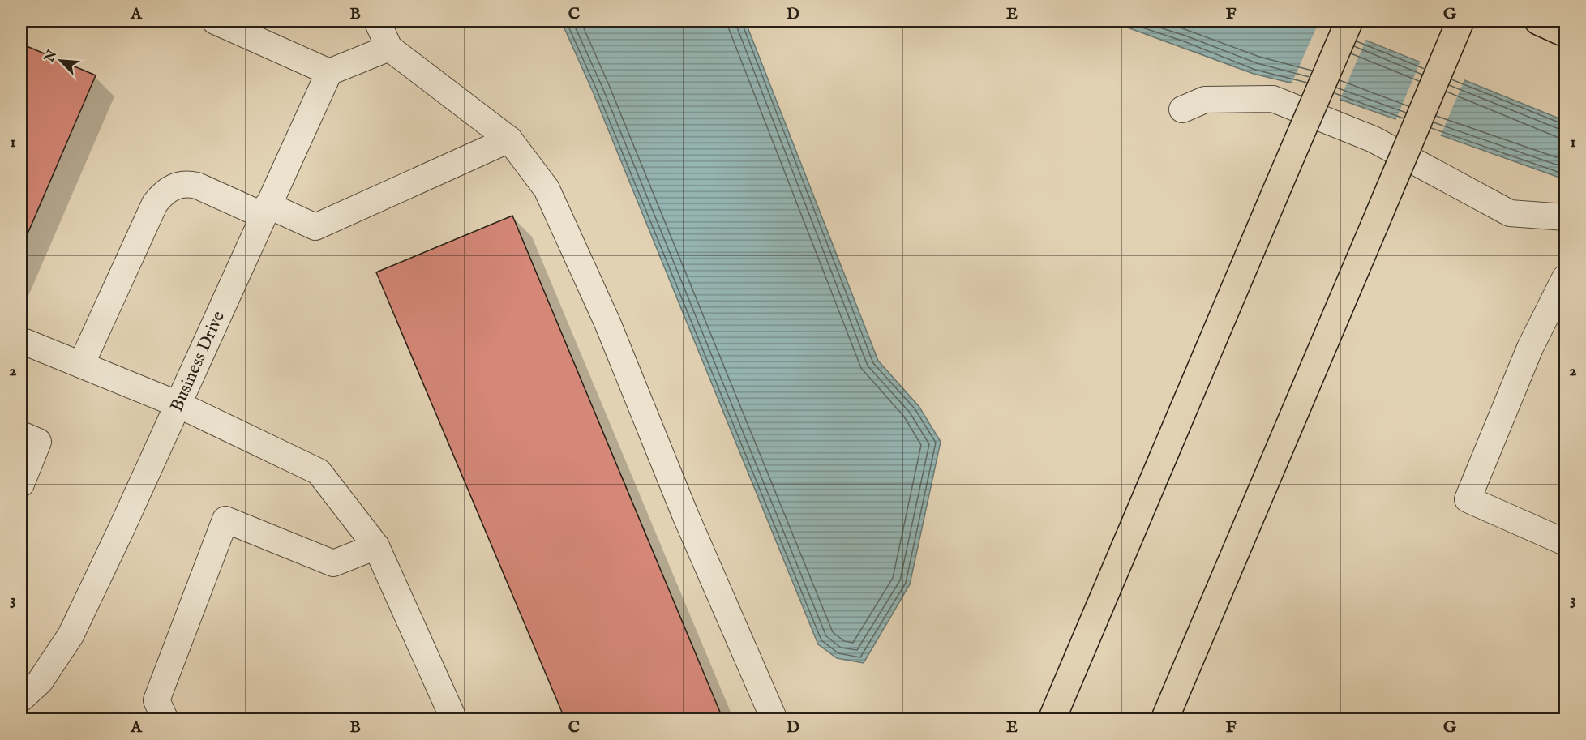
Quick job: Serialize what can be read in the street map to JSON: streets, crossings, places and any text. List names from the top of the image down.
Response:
{
  "streets": {
    "street": ["Business Drive"]
  },
  "north": "top left",
  "grid": {
    "columns": [
      "A",
      "B",
      "C",
      "D",
      "E",
      "F",
      "G"
    ],
    "rows": ["1", "2", "3"]
  }
}
